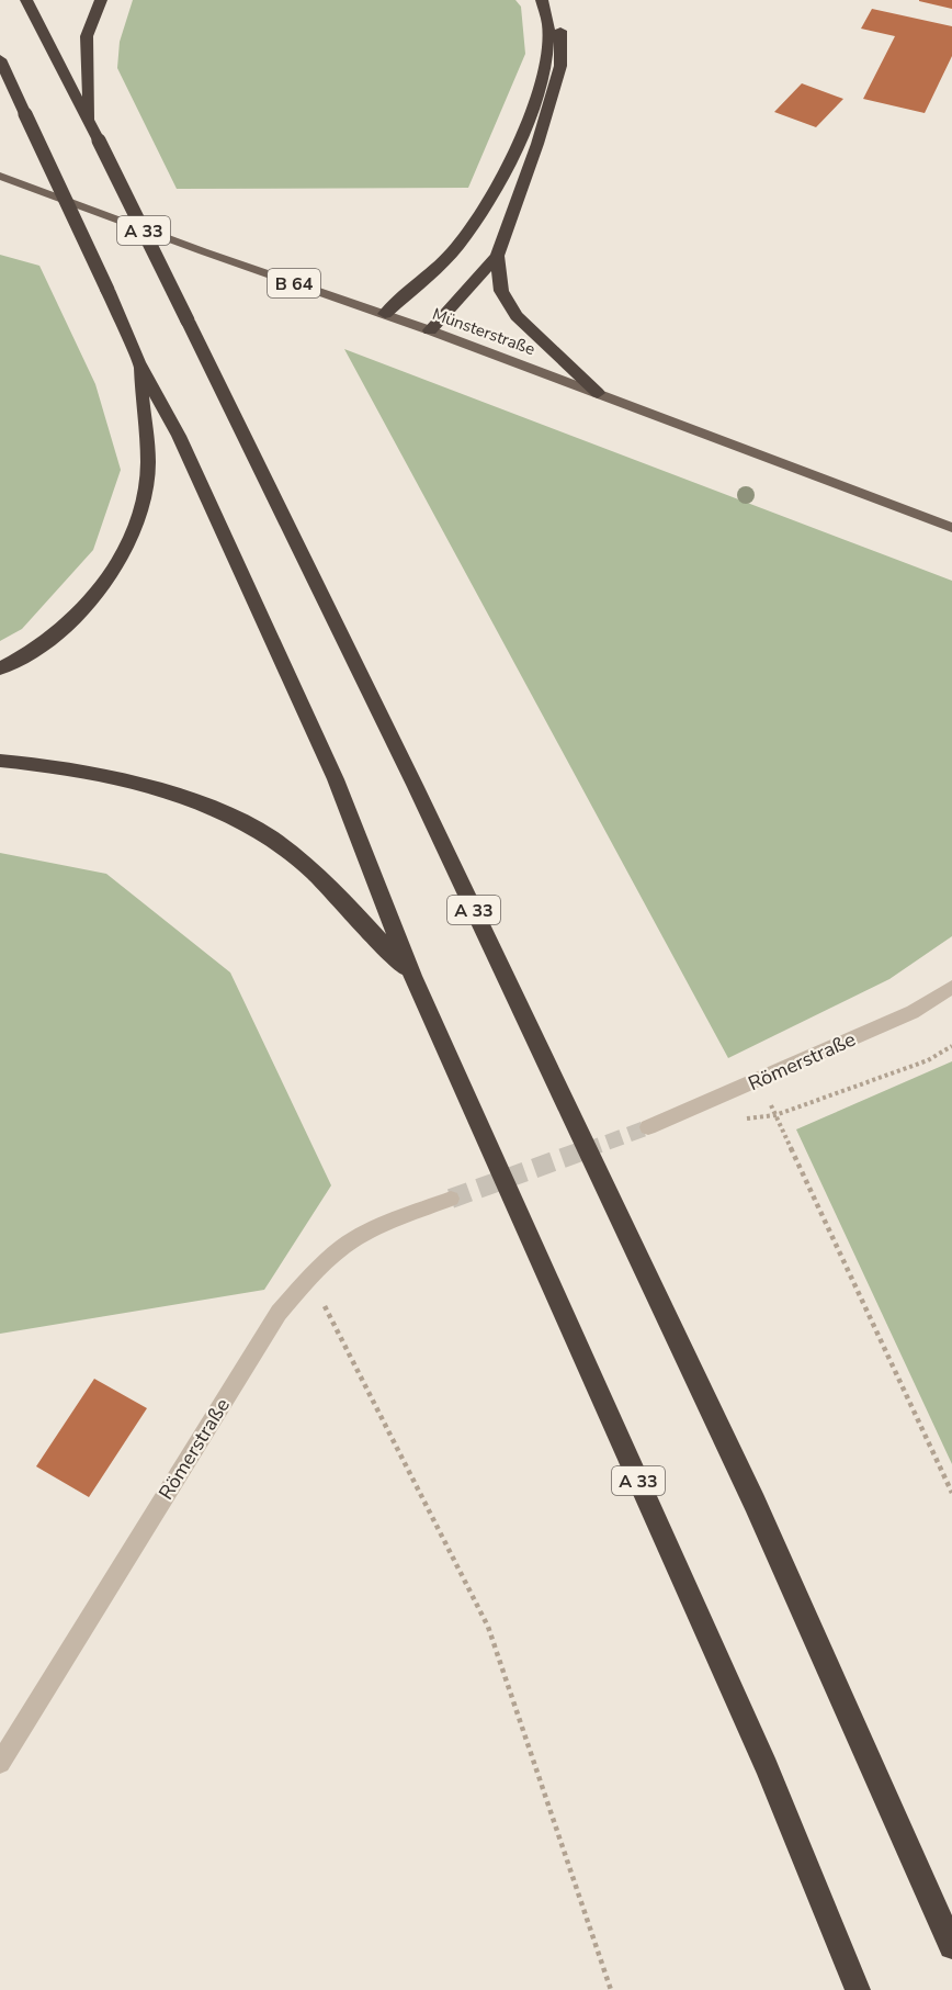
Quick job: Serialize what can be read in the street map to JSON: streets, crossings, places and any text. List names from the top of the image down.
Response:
{
  "streets": {
    "highway": ["A 33"],
    "main road": ["B 64", "Münsterstraße"],
    "street": ["Römerstraße"]
  }
}
